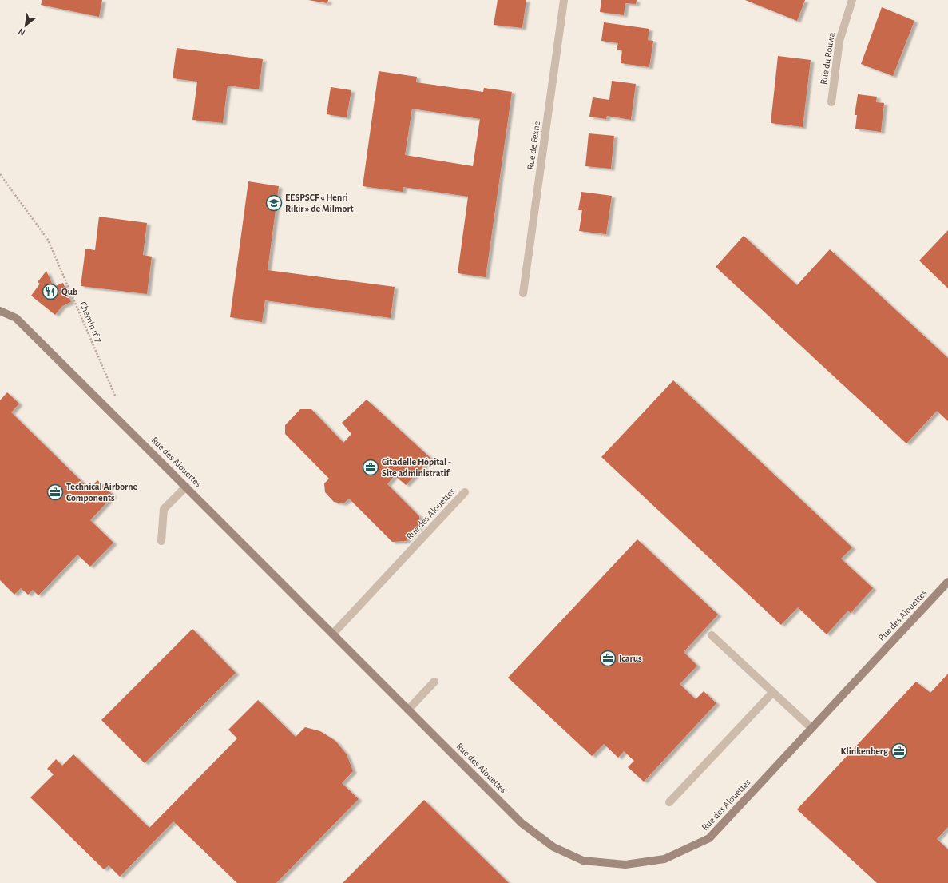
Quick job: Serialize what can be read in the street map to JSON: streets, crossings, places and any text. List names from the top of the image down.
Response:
{
  "streets": {
    "street": ["Rue du Rouwa", "Rue de Fexhe", "Rue des Alouettes"],
    "path": ["Chemin n° 7"]
  },
  "places": {
    "school or university": ["EESPSCF « Henri Rikir » de Milmort"],
    "restaurant": ["Qub"],
    "office": [
      "Citadelle Hôpital - Site administratif",
      "Technical Airborne Components",
      "Icarus",
      "Klinkenberg"
    ]
  },
  "north": "bottom left"
}
